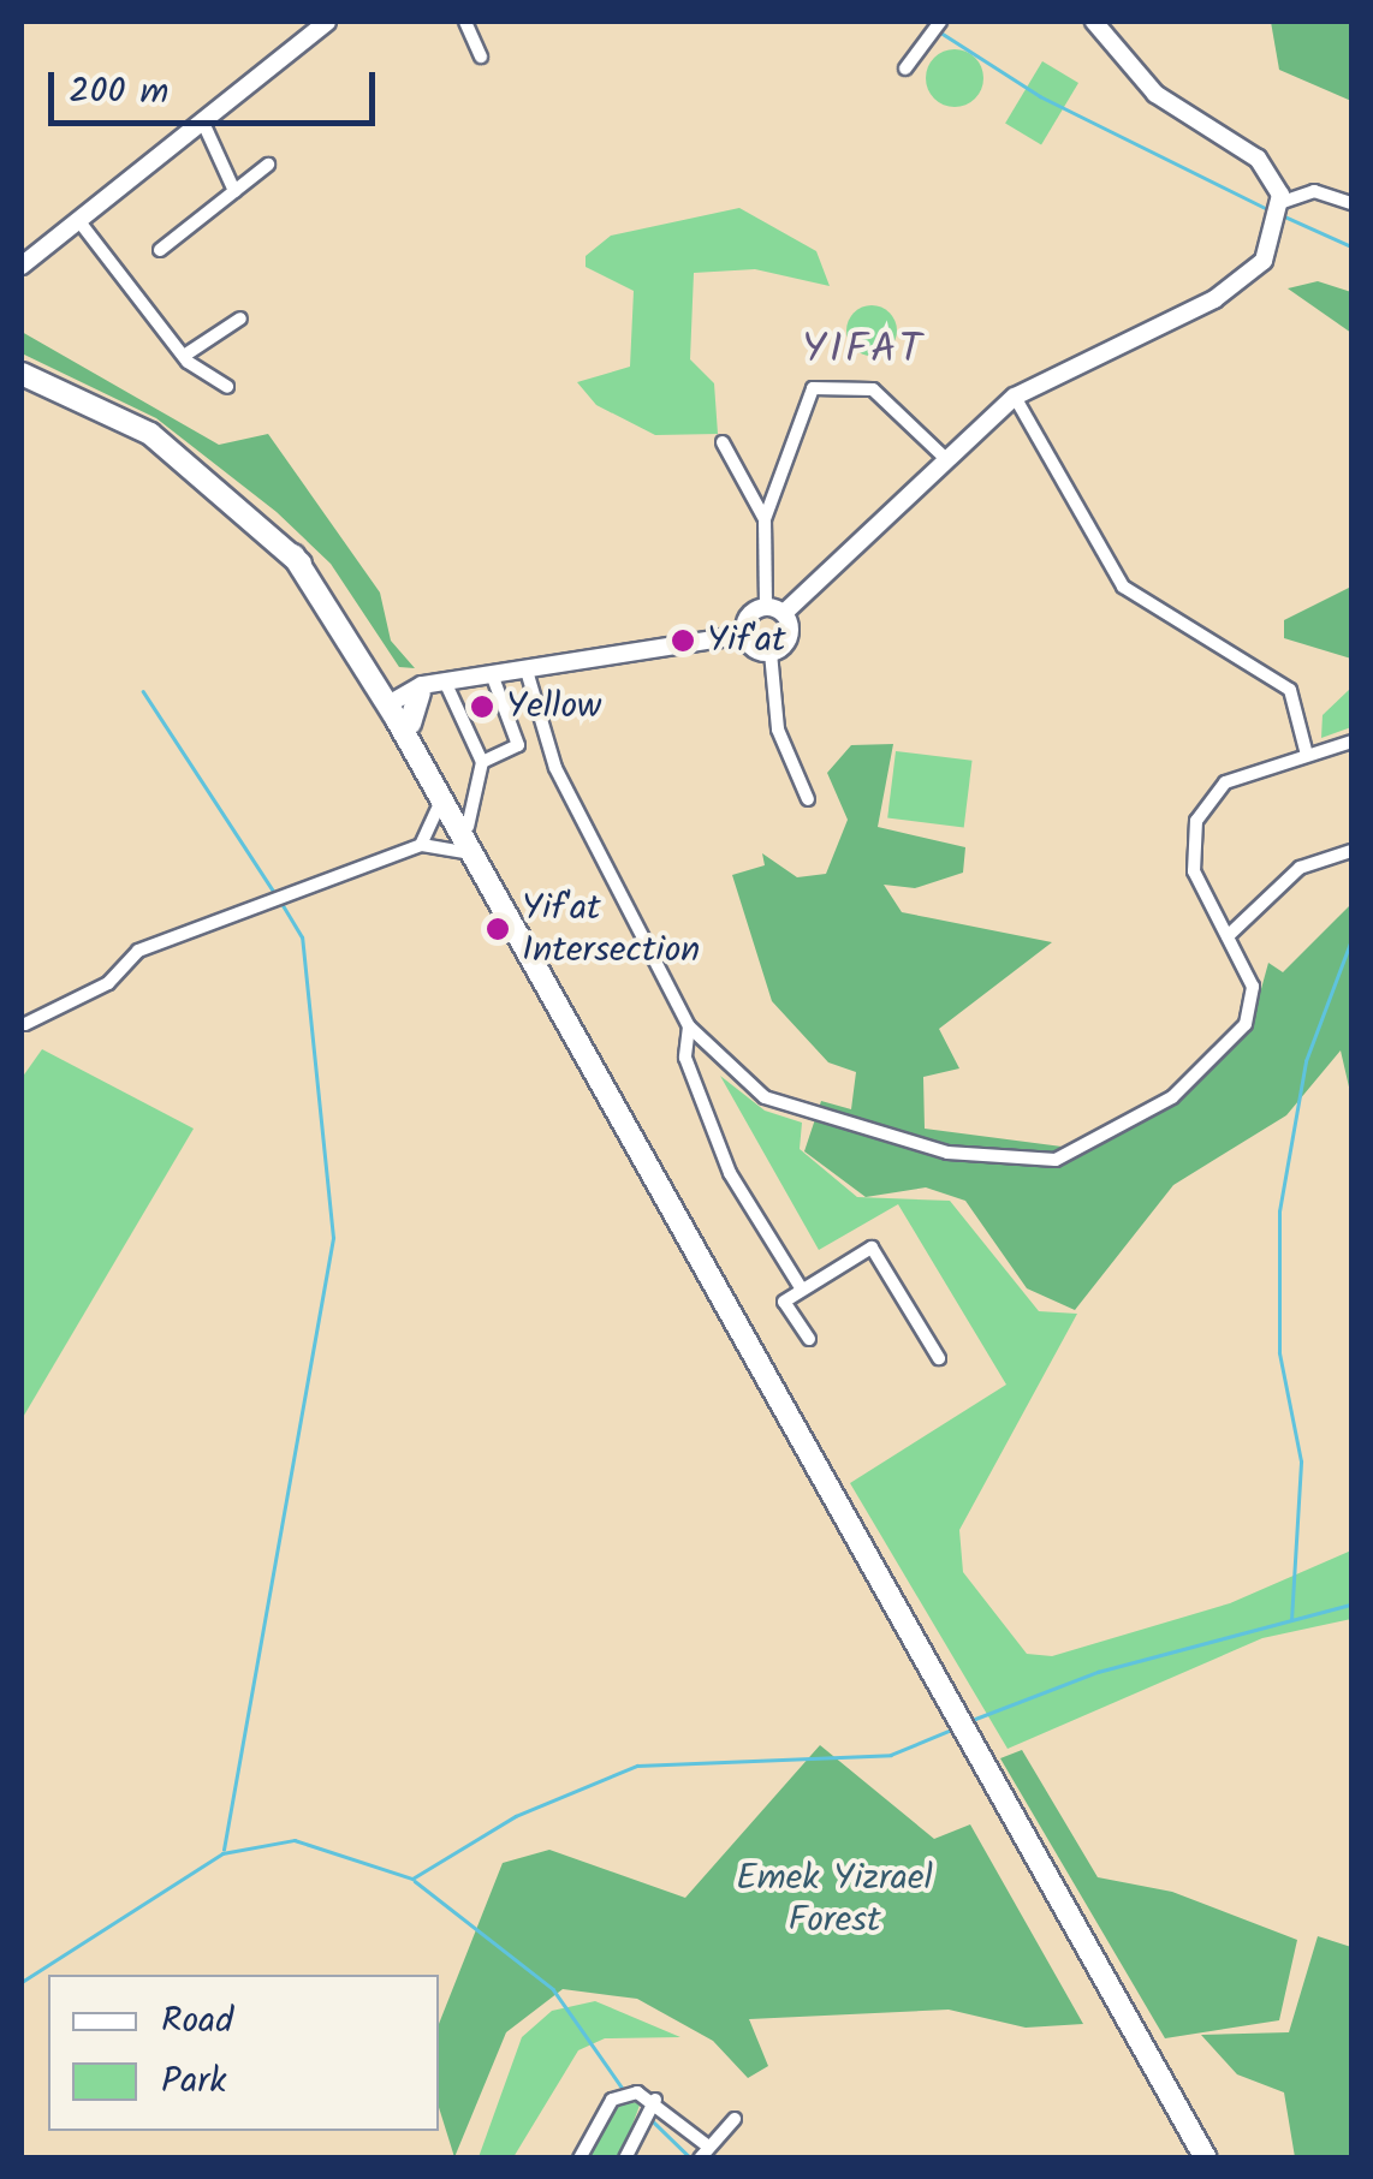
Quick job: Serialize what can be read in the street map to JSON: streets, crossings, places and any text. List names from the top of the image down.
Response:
{
  "districts": ["YIFAT"],
  "parks": ["Emek Yizrael Forest"],
  "places": ["Yif'at", "Yellow", "Yif'at Intersection"],
  "legend": ["Road", "Park"],
  "scale_bar": "200 m"
}
